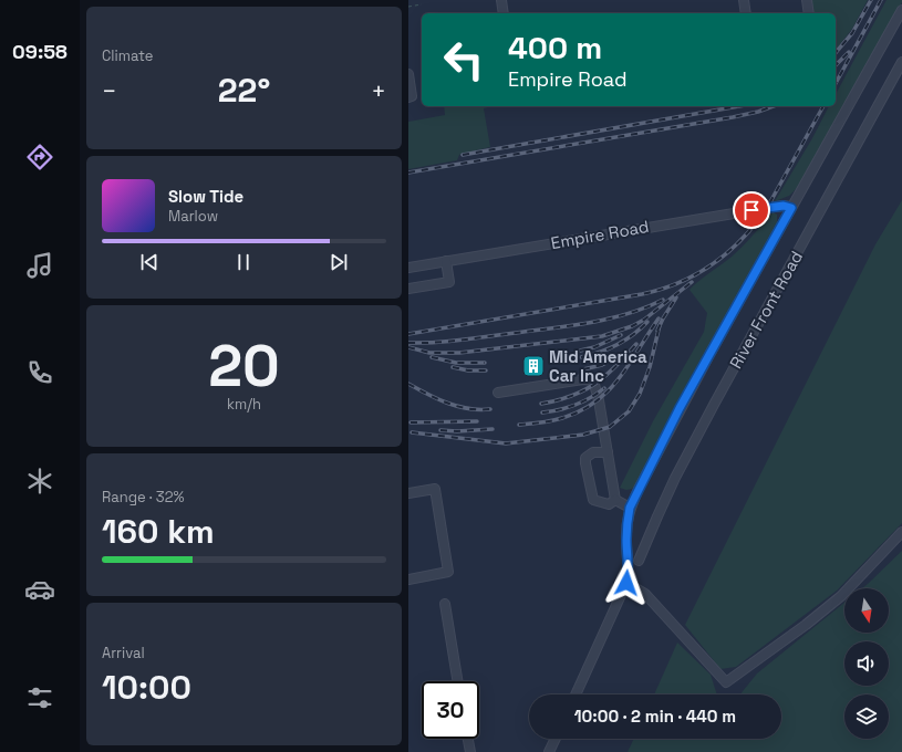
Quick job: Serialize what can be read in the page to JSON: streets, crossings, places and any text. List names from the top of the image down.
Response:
{
  "streets": {
    "street": ["Empire Road", "River Front Road"]
  },
  "crossings": [
    ["Empire Road", "River Front Road"]
  ],
  "places": {
    "building": ["Mid America Car Inc"]
  },
  "north": "bottom",
  "page": {
    "tabs": "09:58",
    "tile": [
      "Climate",
      ["20", "km/h"],
      ["Range · 32%", "160 km"],
      ["Arrival", "10:00"]
    ],
    "turn": ["400 m", "Empire Road"],
    "heat": ["−", "22°", "+"],
    "song": ["Slow Tide", "Marlow"],
    "limit": "30",
    "trip": "10:00 · 2 min · 440 m"
  }
}
